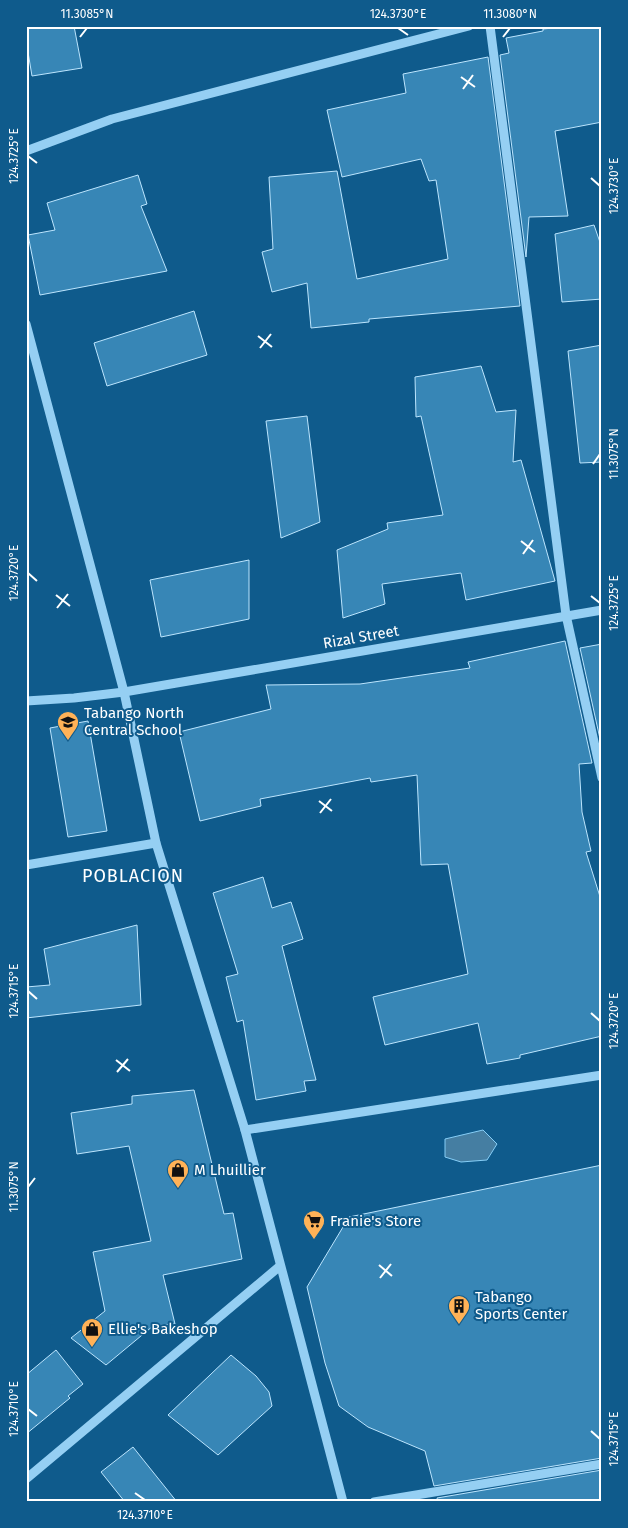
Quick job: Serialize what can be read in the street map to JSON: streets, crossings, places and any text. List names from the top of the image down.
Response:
{
  "streets": {
    "street": ["Rizal Street"]
  },
  "districts": ["POBLACION"],
  "places": {
    "school or university": ["Tabango North Central School"],
    "shop": ["M Lhuillier", "Ellie's Bakeshop"],
    "supermarket": ["Franie's Store"],
    "building": ["Tabango Sports Center"]
  },
  "coordinates": [
    "11.3085°N",
    "124.3730°E",
    "11.3080°N",
    "124.3725°E",
    "11.3075°N",
    "124.3720°E",
    "124.3715°E",
    "124.3710°E"
  ]
}
